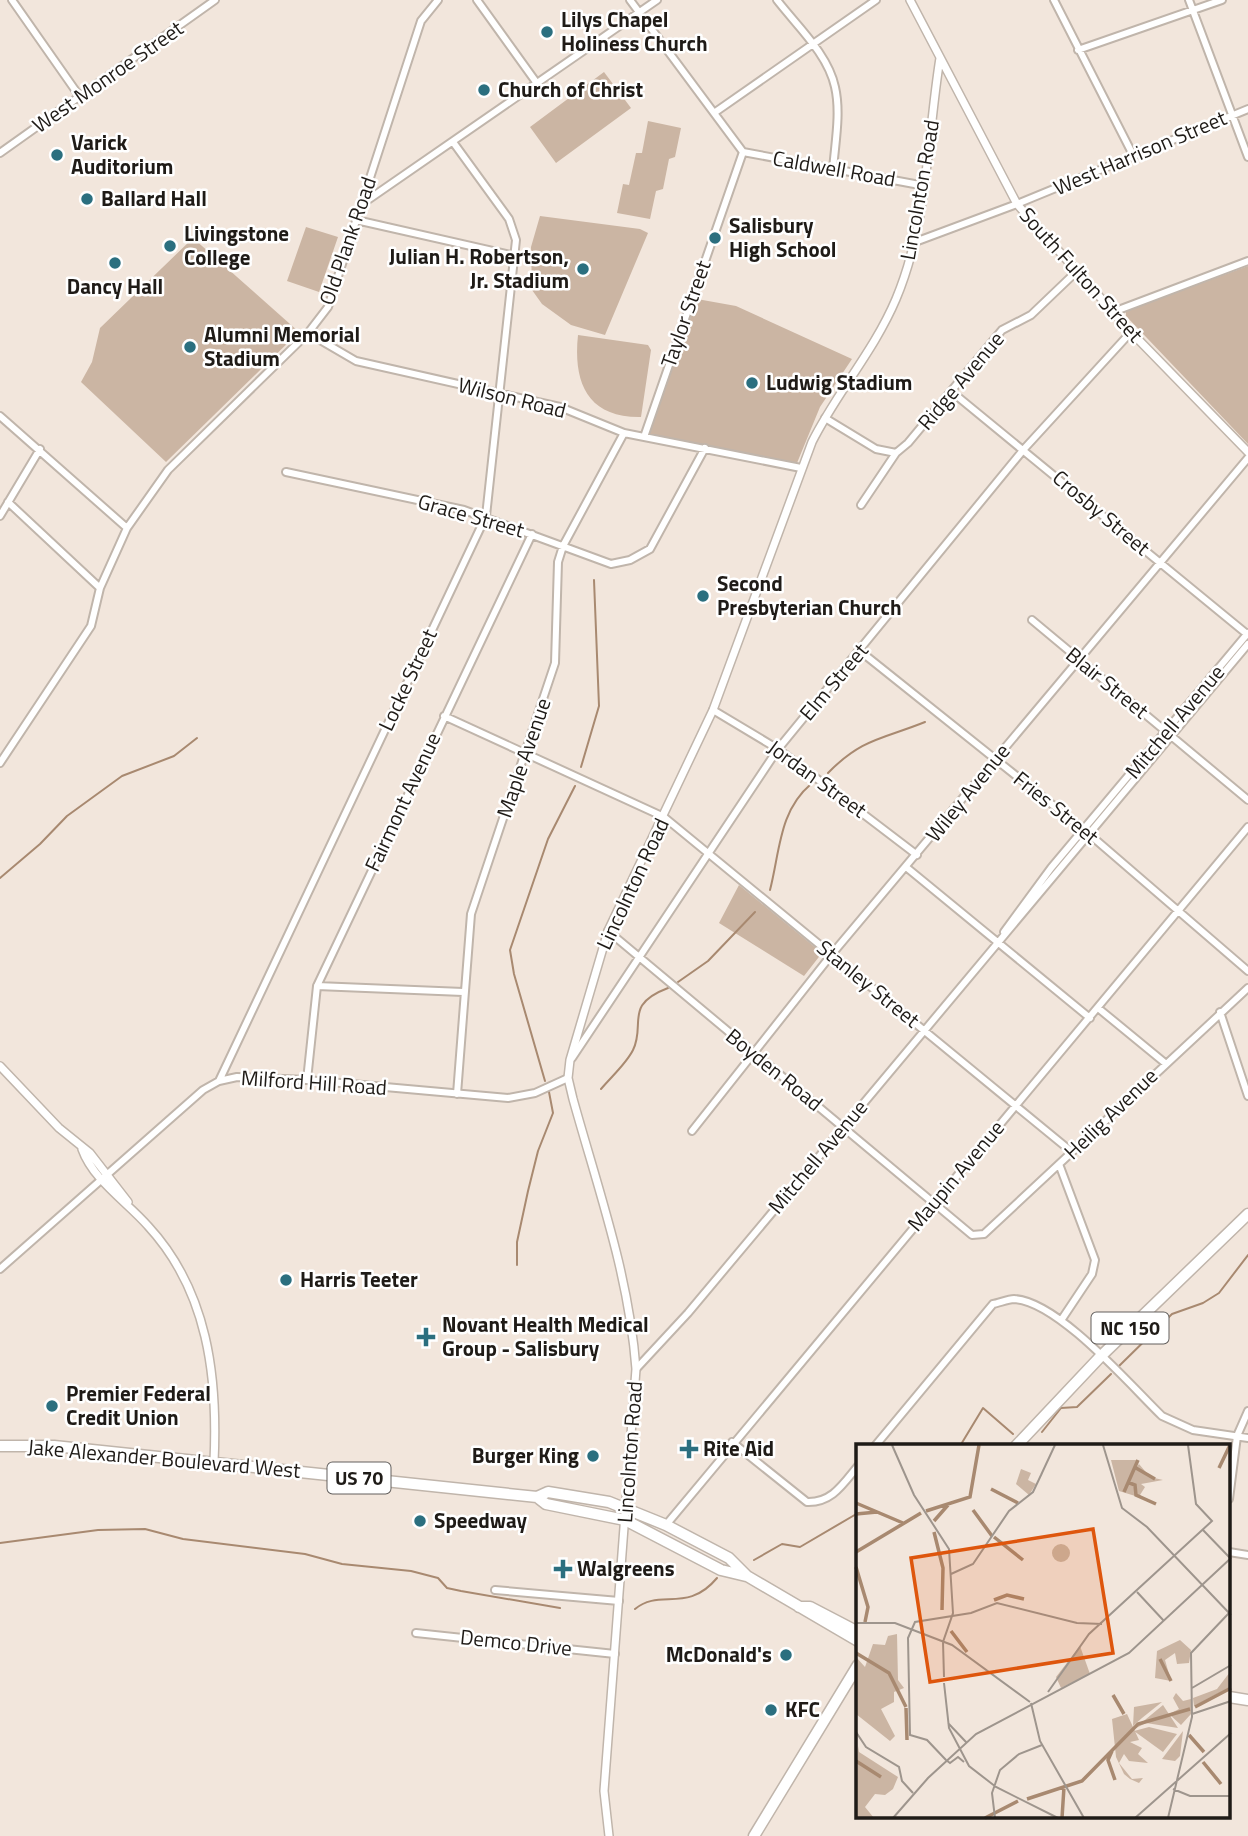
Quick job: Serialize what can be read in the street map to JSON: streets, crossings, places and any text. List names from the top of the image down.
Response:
{
  "streets": {
    "main road": ["NC 150", "Jake Alexander Boulevard West", "US 70"],
    "street": [
      "West Monroe Street",
      "West Harrison Street",
      "Caldwell Road",
      "Lincolnton Road",
      "Old Plank Road",
      "South Fulton Street",
      "Taylor Street",
      "Ridge Avenue",
      "Wilson Road",
      "Crosby Street",
      "Grace Street",
      "Locke Street",
      "Elm Street",
      "Blair Street",
      "Mitchell Avenue",
      "Maple Avenue",
      "Jordan Street",
      "Wiley Avenue",
      "Fairmont Avenue",
      "Fries Street",
      "Stanley Street",
      "Boyden Road",
      "Milford Hill Road",
      "Heilig Avenue",
      "Maupin Avenue",
      "Demco Drive"
    ]
  },
  "crossings": [
    ["West Harrison Street", "Lincolnton Road"],
    ["West Harrison Street", "South Fulton Street"],
    ["Caldwell Road", "Lincolnton Road"],
    ["Caldwell Road", "Taylor Street"],
    ["Lincolnton Road", "South Fulton Street"],
    ["Lincolnton Road", "Wilson Road"],
    ["Lincolnton Road", "Elm Street"],
    ["Lincolnton Road", "Mitchell Avenue"],
    ["Lincolnton Road", "Jordan Street"],
    ["Lincolnton Road", "Stanley Street"],
    ["Lincolnton Road", "Boyden Road"],
    ["Lincolnton Road", "Milford Hill Road"],
    ["Lincolnton Road", "Jake Alexander Boulevard West"],
    ["Lincolnton Road", "Demco Drive"],
    ["Old Plank Road", "Wilson Road"],
    ["South Fulton Street", "Ridge Avenue"],
    ["South Fulton Street", "Elm Street"],
    ["Taylor Street", "Wilson Road"],
    ["Ridge Avenue", "Crosby Street"],
    ["Wilson Road", "Grace Street"],
    ["Wilson Road", "Locke Street"],
    ["Wilson Road", "Maple Avenue"],
    ["Crosby Street", "Elm Street"],
    ["Crosby Street", "Mitchell Avenue"],
    ["Crosby Street", "Wiley Avenue"],
    ["Grace Street", "Locke Street"],
    ["Grace Street", "Maple Avenue"],
    ["Grace Street", "Fairmont Avenue"],
    ["Locke Street", "Milford Hill Road"],
    ["Elm Street", "Jordan Street"],
    ["Elm Street", "Fries Street"],
    ["Elm Street", "Stanley Street"],
    ["Elm Street", "Boyden Road"],
    ["Blair Street", "Mitchell Avenue"],
    ["Blair Street", "Wiley Avenue"],
    ["Mitchell Avenue", "Fries Street"],
    ["Mitchell Avenue", "Stanley Street"],
    ["Mitchell Avenue", "Boyden Road"],
    ["Maple Avenue", "Stanley Street"],
    ["Maple Avenue", "Milford Hill Road"],
    ["Jordan Street", "Wiley Avenue"],
    ["Wiley Avenue", "Fries Street"],
    ["Wiley Avenue", "Stanley Street"],
    ["Wiley Avenue", "Boyden Road"],
    ["Fairmont Avenue", "Stanley Street"],
    ["Fairmont Avenue", "Milford Hill Road"],
    ["Fries Street", "Maupin Avenue"],
    ["Stanley Street", "Heilig Avenue"],
    ["Stanley Street", "Maupin Avenue"],
    ["Boyden Road", "Heilig Avenue"],
    ["Boyden Road", "Maupin Avenue"],
    ["Maupin Avenue", "Jake Alexander Boulevard West"]
  ],
  "places": {
    "other": [
      "Lilys Chapel Holiness Church",
      "Church of Christ",
      "Varick Auditorium",
      "Ballard Hall",
      "Salisbury High School",
      "Livingstone College",
      "Dancy Hall",
      "Julian H. Robertson, Jr. Stadium",
      "Alumni Memorial Stadium",
      "Ludwig Stadium",
      "Second Presbyterian Church",
      "Harris Teeter",
      "Premier Federal Credit Union",
      "Burger King",
      "Speedway",
      "McDonald's",
      "KFC"
    ],
    "health": ["Novant Health Medical Group - Salisbury", "Rite Aid", "Walgreens"]
  }
}
